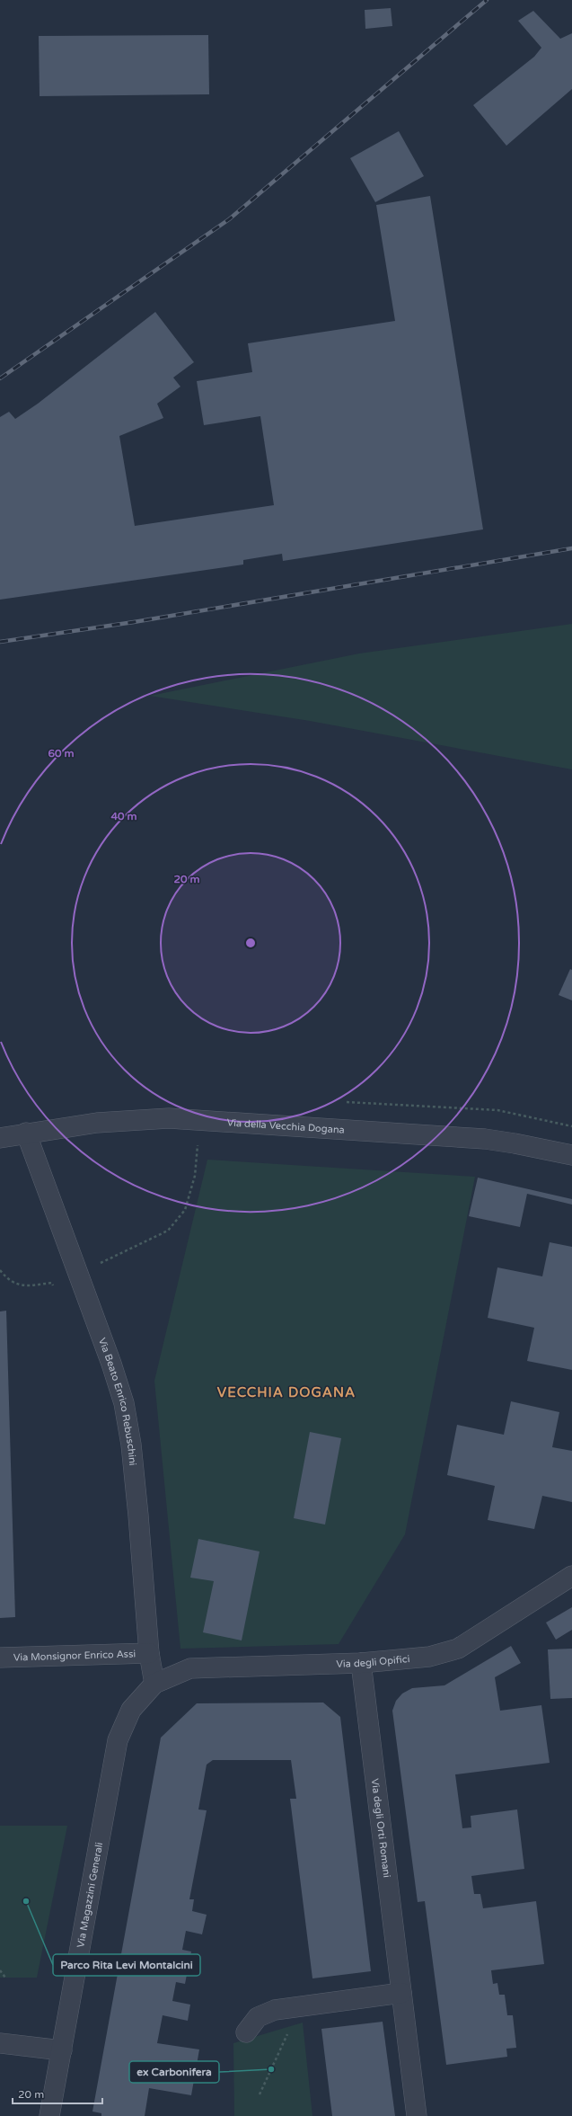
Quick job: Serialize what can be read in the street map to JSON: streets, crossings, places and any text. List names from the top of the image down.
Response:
{
  "streets": {
    "street": [
      "Via della Vecchia Dogana",
      "Via Beato Enrico Rebuschini",
      "Via Monsignor Enrico Assi",
      "Via degli Opifici",
      "Via degli Orti Romani",
      "Via Magazzini Generali"
    ]
  },
  "crossings": [
    ["Via della Vecchia Dogana", "Via Beato Enrico Rebuschini"],
    ["Via Beato Enrico Rebuschini", "Via Monsignor Enrico Assi"],
    ["Via Beato Enrico Rebuschini", "Via degli Opifici"],
    ["Via Beato Enrico Rebuschini", "Via Magazzini Generali"],
    ["Via degli Opifici", "Via degli Orti Romani"],
    ["Via degli Opifici", "Via Magazzini Generali"]
  ],
  "districts": ["VECCHIA DOGANA"],
  "places": ["Parco Rita Levi Montalcini", "ex Carbonifera"],
  "scale_bar": "20 m",
  "rings": ["60 m", "40 m", "20 m"]
}
